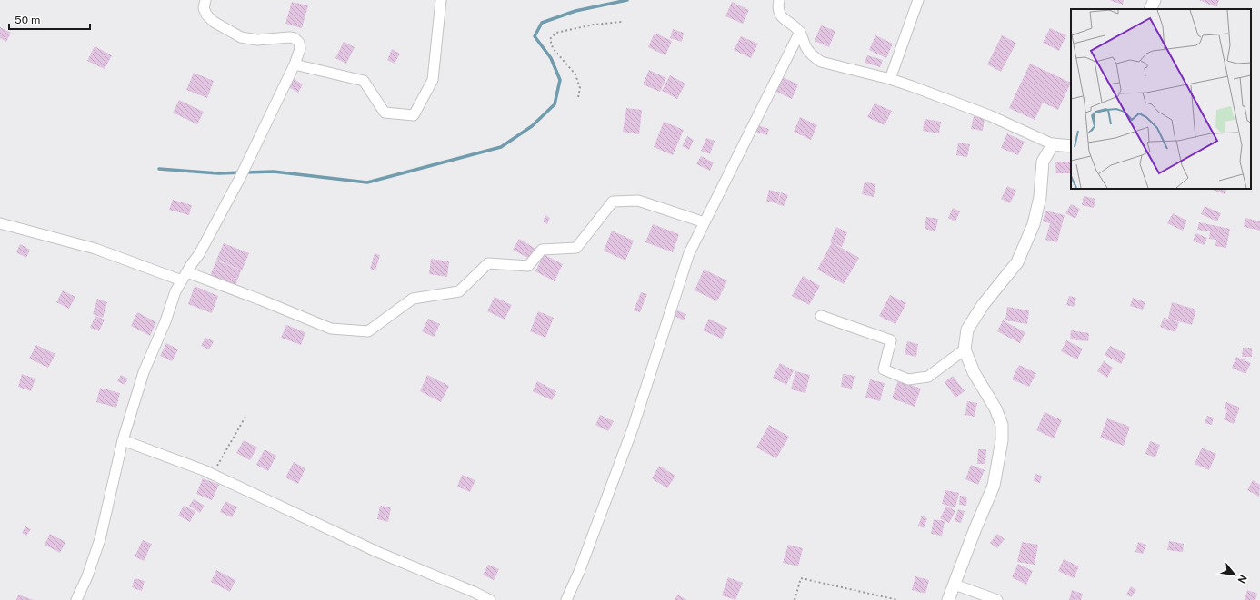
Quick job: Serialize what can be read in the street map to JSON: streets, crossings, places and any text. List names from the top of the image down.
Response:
{
  "scale_bar": "50 m",
  "north": "bottom right"
}
